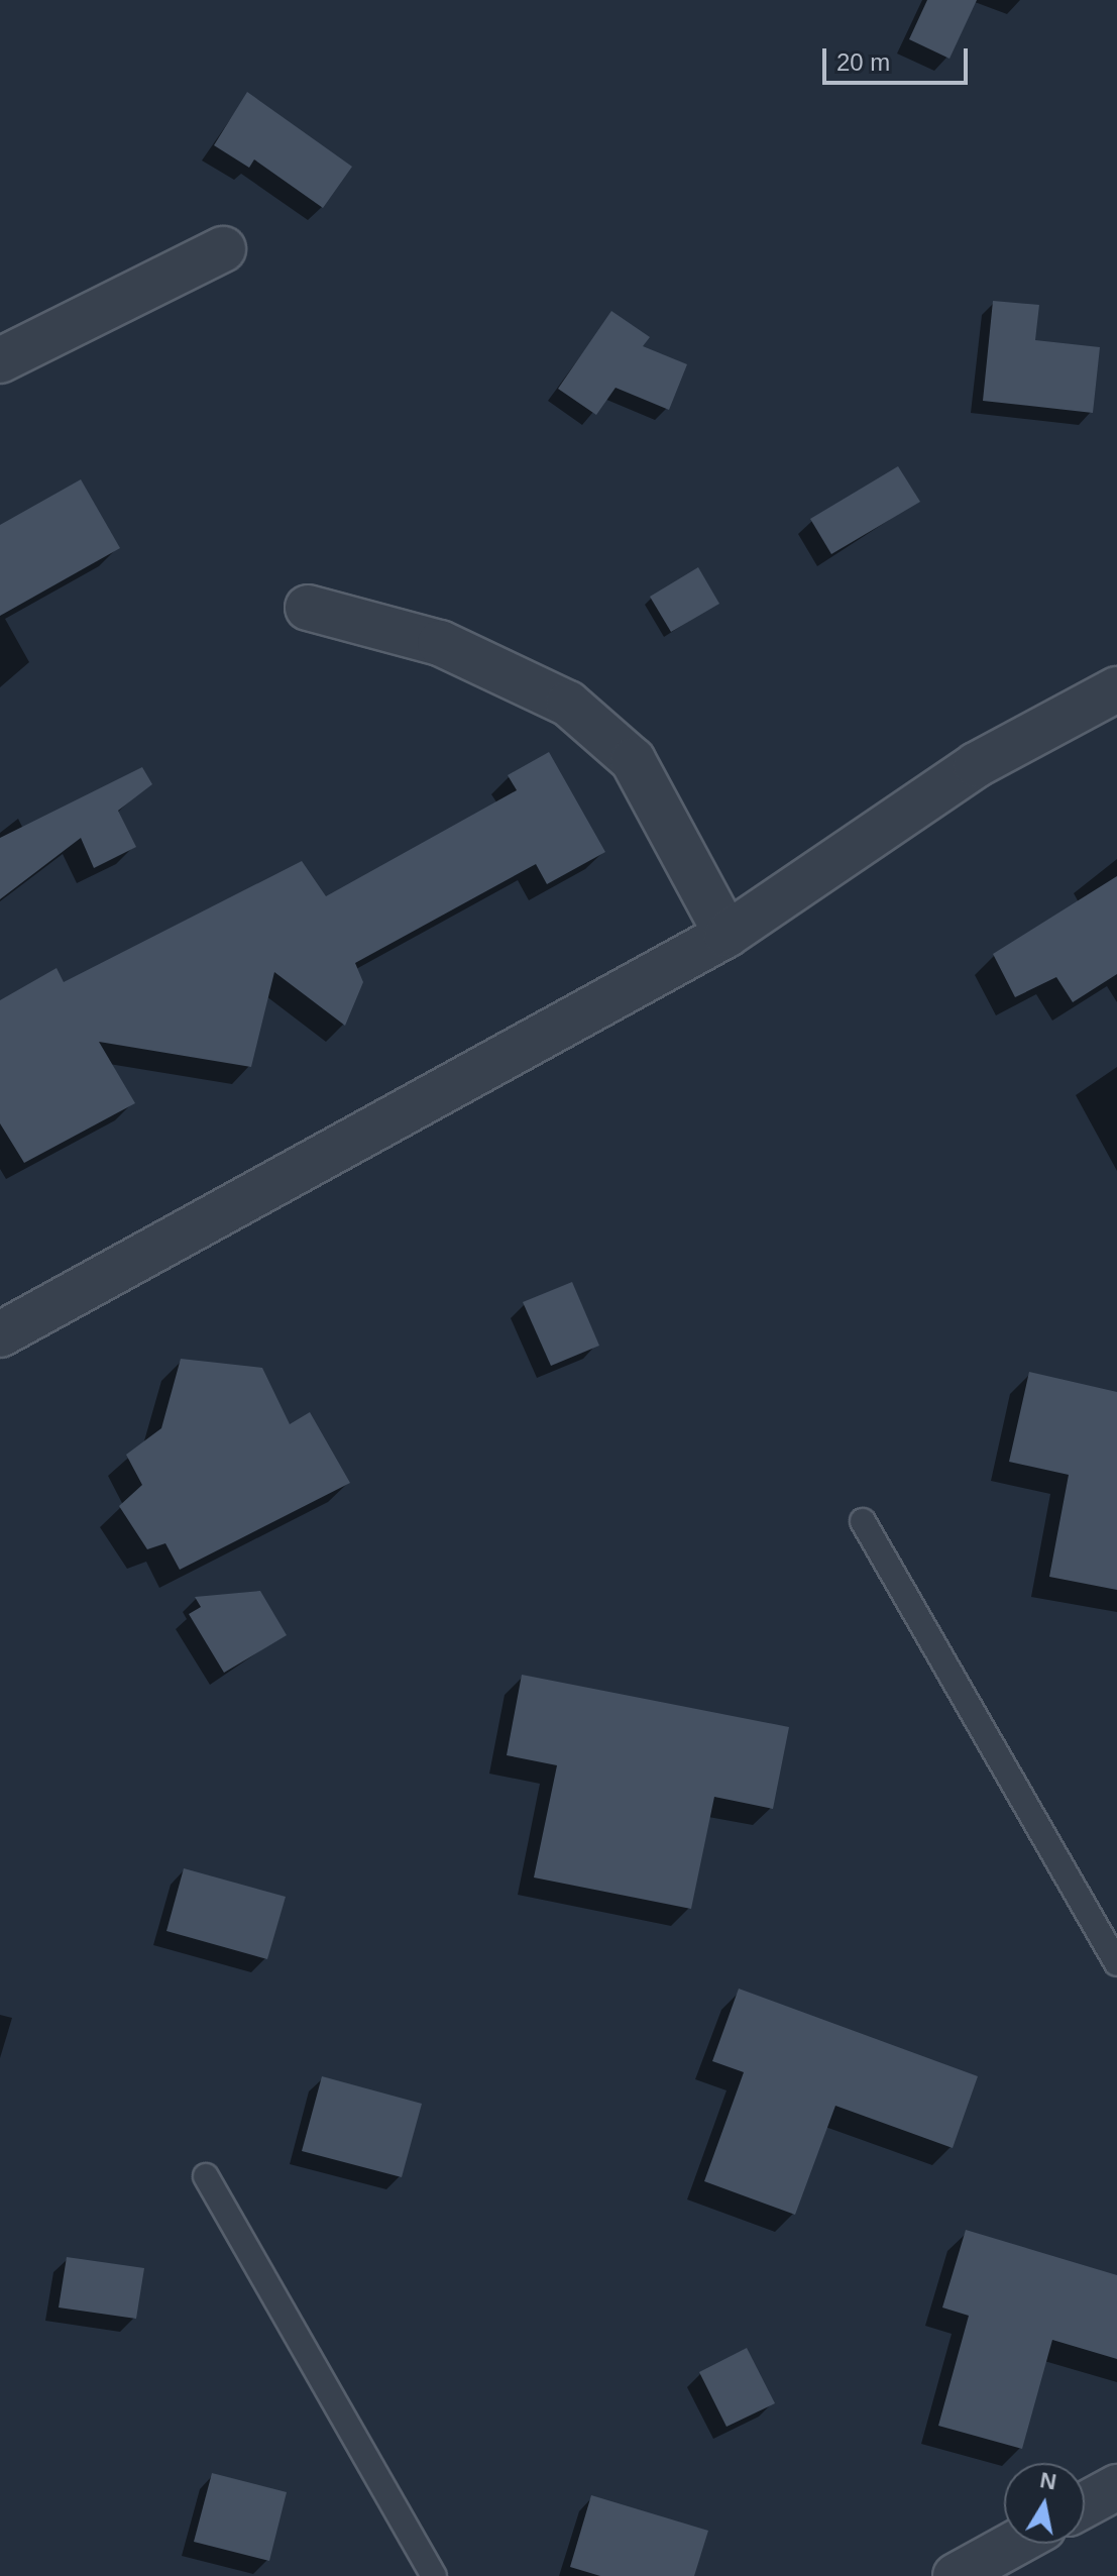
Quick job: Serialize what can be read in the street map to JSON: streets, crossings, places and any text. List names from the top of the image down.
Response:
{
  "scale_bar": "20 m",
  "north": "top"
}
